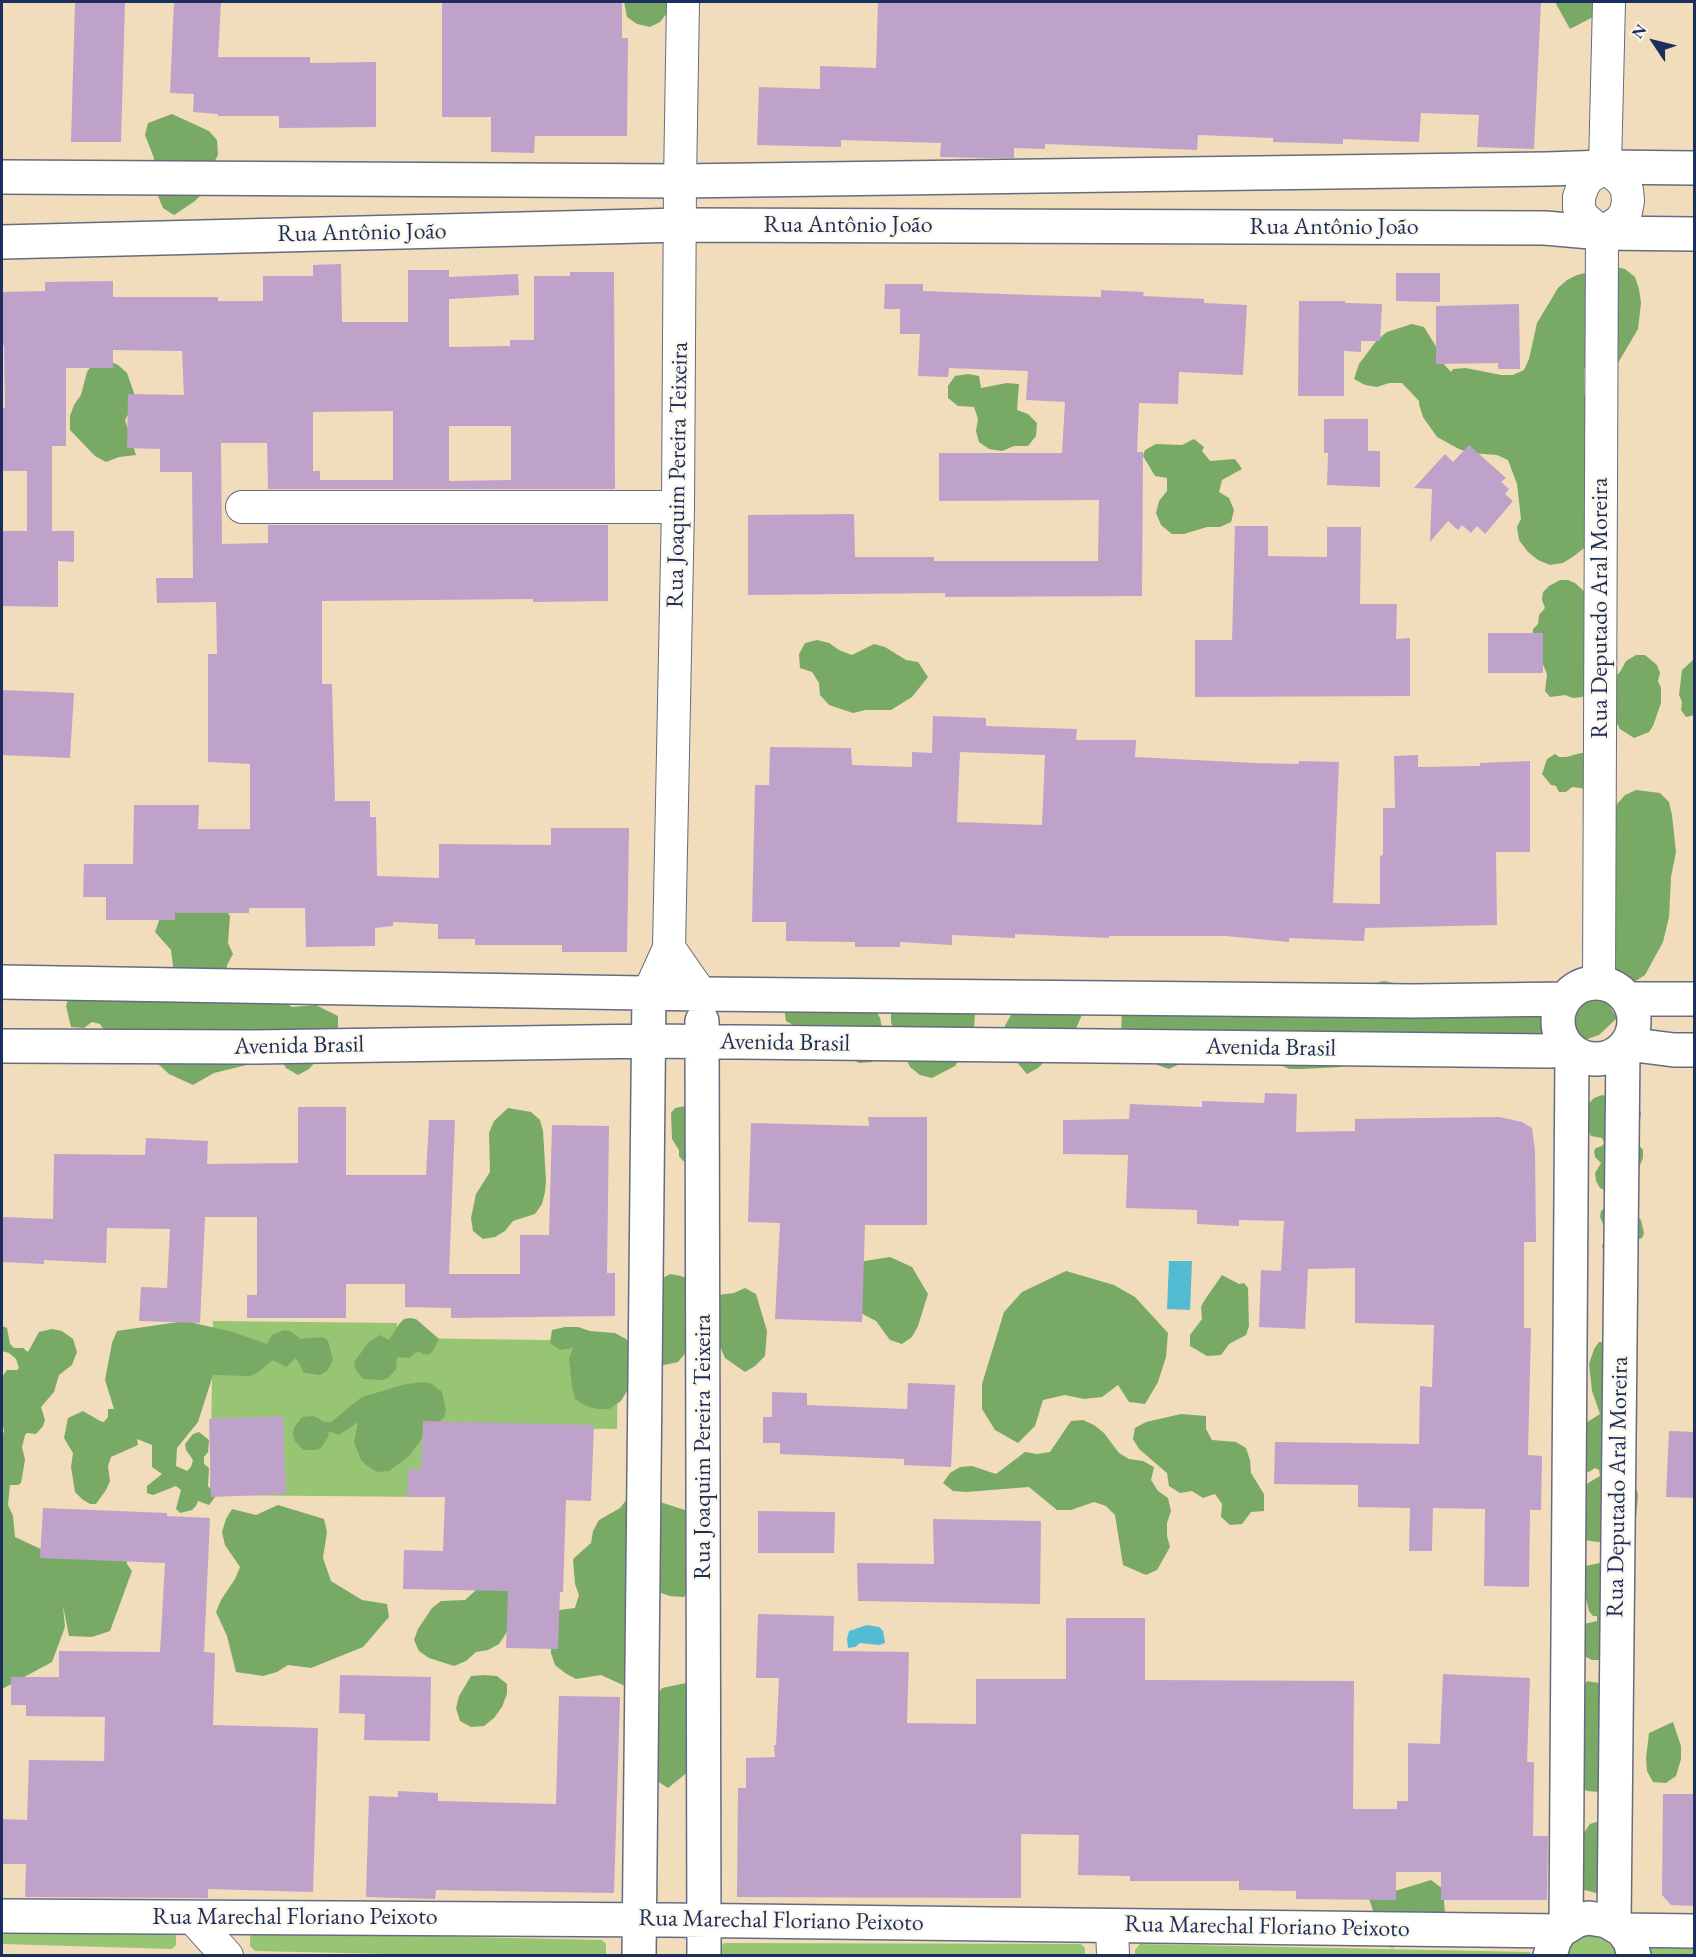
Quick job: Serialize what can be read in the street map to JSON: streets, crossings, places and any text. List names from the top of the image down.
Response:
{
  "streets": {
    "main road": [
      "Rua Antônio João",
      "Rua Joaquim Pereira Teixeira",
      "Rua Deputado Aral Moreira",
      "Avenida Brasil",
      "Rua Marechal Floriano Peixoto"
    ]
  },
  "crossings": [
    ["Rua Antônio João", "Rua Joaquim Pereira Teixeira"],
    ["Rua Antônio João", "Rua Deputado Aral Moreira"],
    ["Rua Joaquim Pereira Teixeira", "Avenida Brasil"],
    ["Rua Joaquim Pereira Teixeira", "Rua Marechal Floriano Peixoto"],
    ["Rua Deputado Aral Moreira", "Avenida Brasil"],
    ["Rua Deputado Aral Moreira", "Rua Marechal Floriano Peixoto"]
  ],
  "north": "top left"
}
